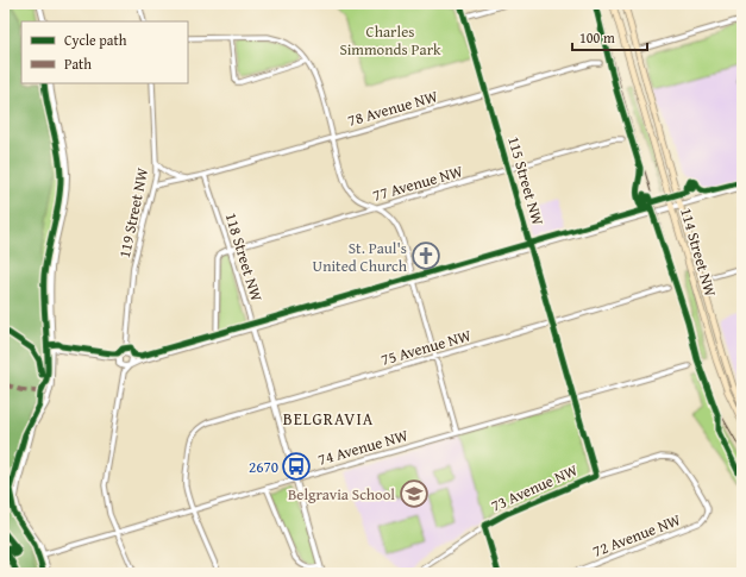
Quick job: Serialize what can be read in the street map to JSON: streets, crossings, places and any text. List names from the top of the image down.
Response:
{
  "streets": {
    "main road": ["114 Street NW"],
    "street": [
      "78 Avenue NW",
      "115 Street NW",
      "77 Avenue NW",
      "119 Street NW",
      "118 Street NW",
      "75 Avenue NW",
      "74 Avenue NW",
      "73 Avenue NW",
      "72 Avenue NW"
    ]
  },
  "crossings": [
    ["78 Avenue NW", "115 Street NW"],
    ["78 Avenue NW", "119 Street NW"],
    ["78 Avenue NW", "118 Street NW"],
    ["115 Street NW", "77 Avenue NW"],
    ["115 Street NW", "75 Avenue NW"],
    ["115 Street NW", "74 Avenue NW"],
    ["115 Street NW", "73 Avenue NW"],
    ["77 Avenue NW", "118 Street NW"],
    ["118 Street NW", "75 Avenue NW"],
    ["118 Street NW", "74 Avenue NW"],
    ["75 Avenue NW", "74 Avenue NW"],
    ["73 Avenue NW", "72 Avenue NW"]
  ],
  "districts": ["BELGRAVIA"],
  "parks": ["Charles Simmonds Park"],
  "places": {
    "church": ["St. Paul's United Church"],
    "bus stop": ["2670"],
    "school or university": ["Belgravia School"]
  },
  "legend": ["Cycle path", "Path"],
  "scale_bar": "100 m"
}
